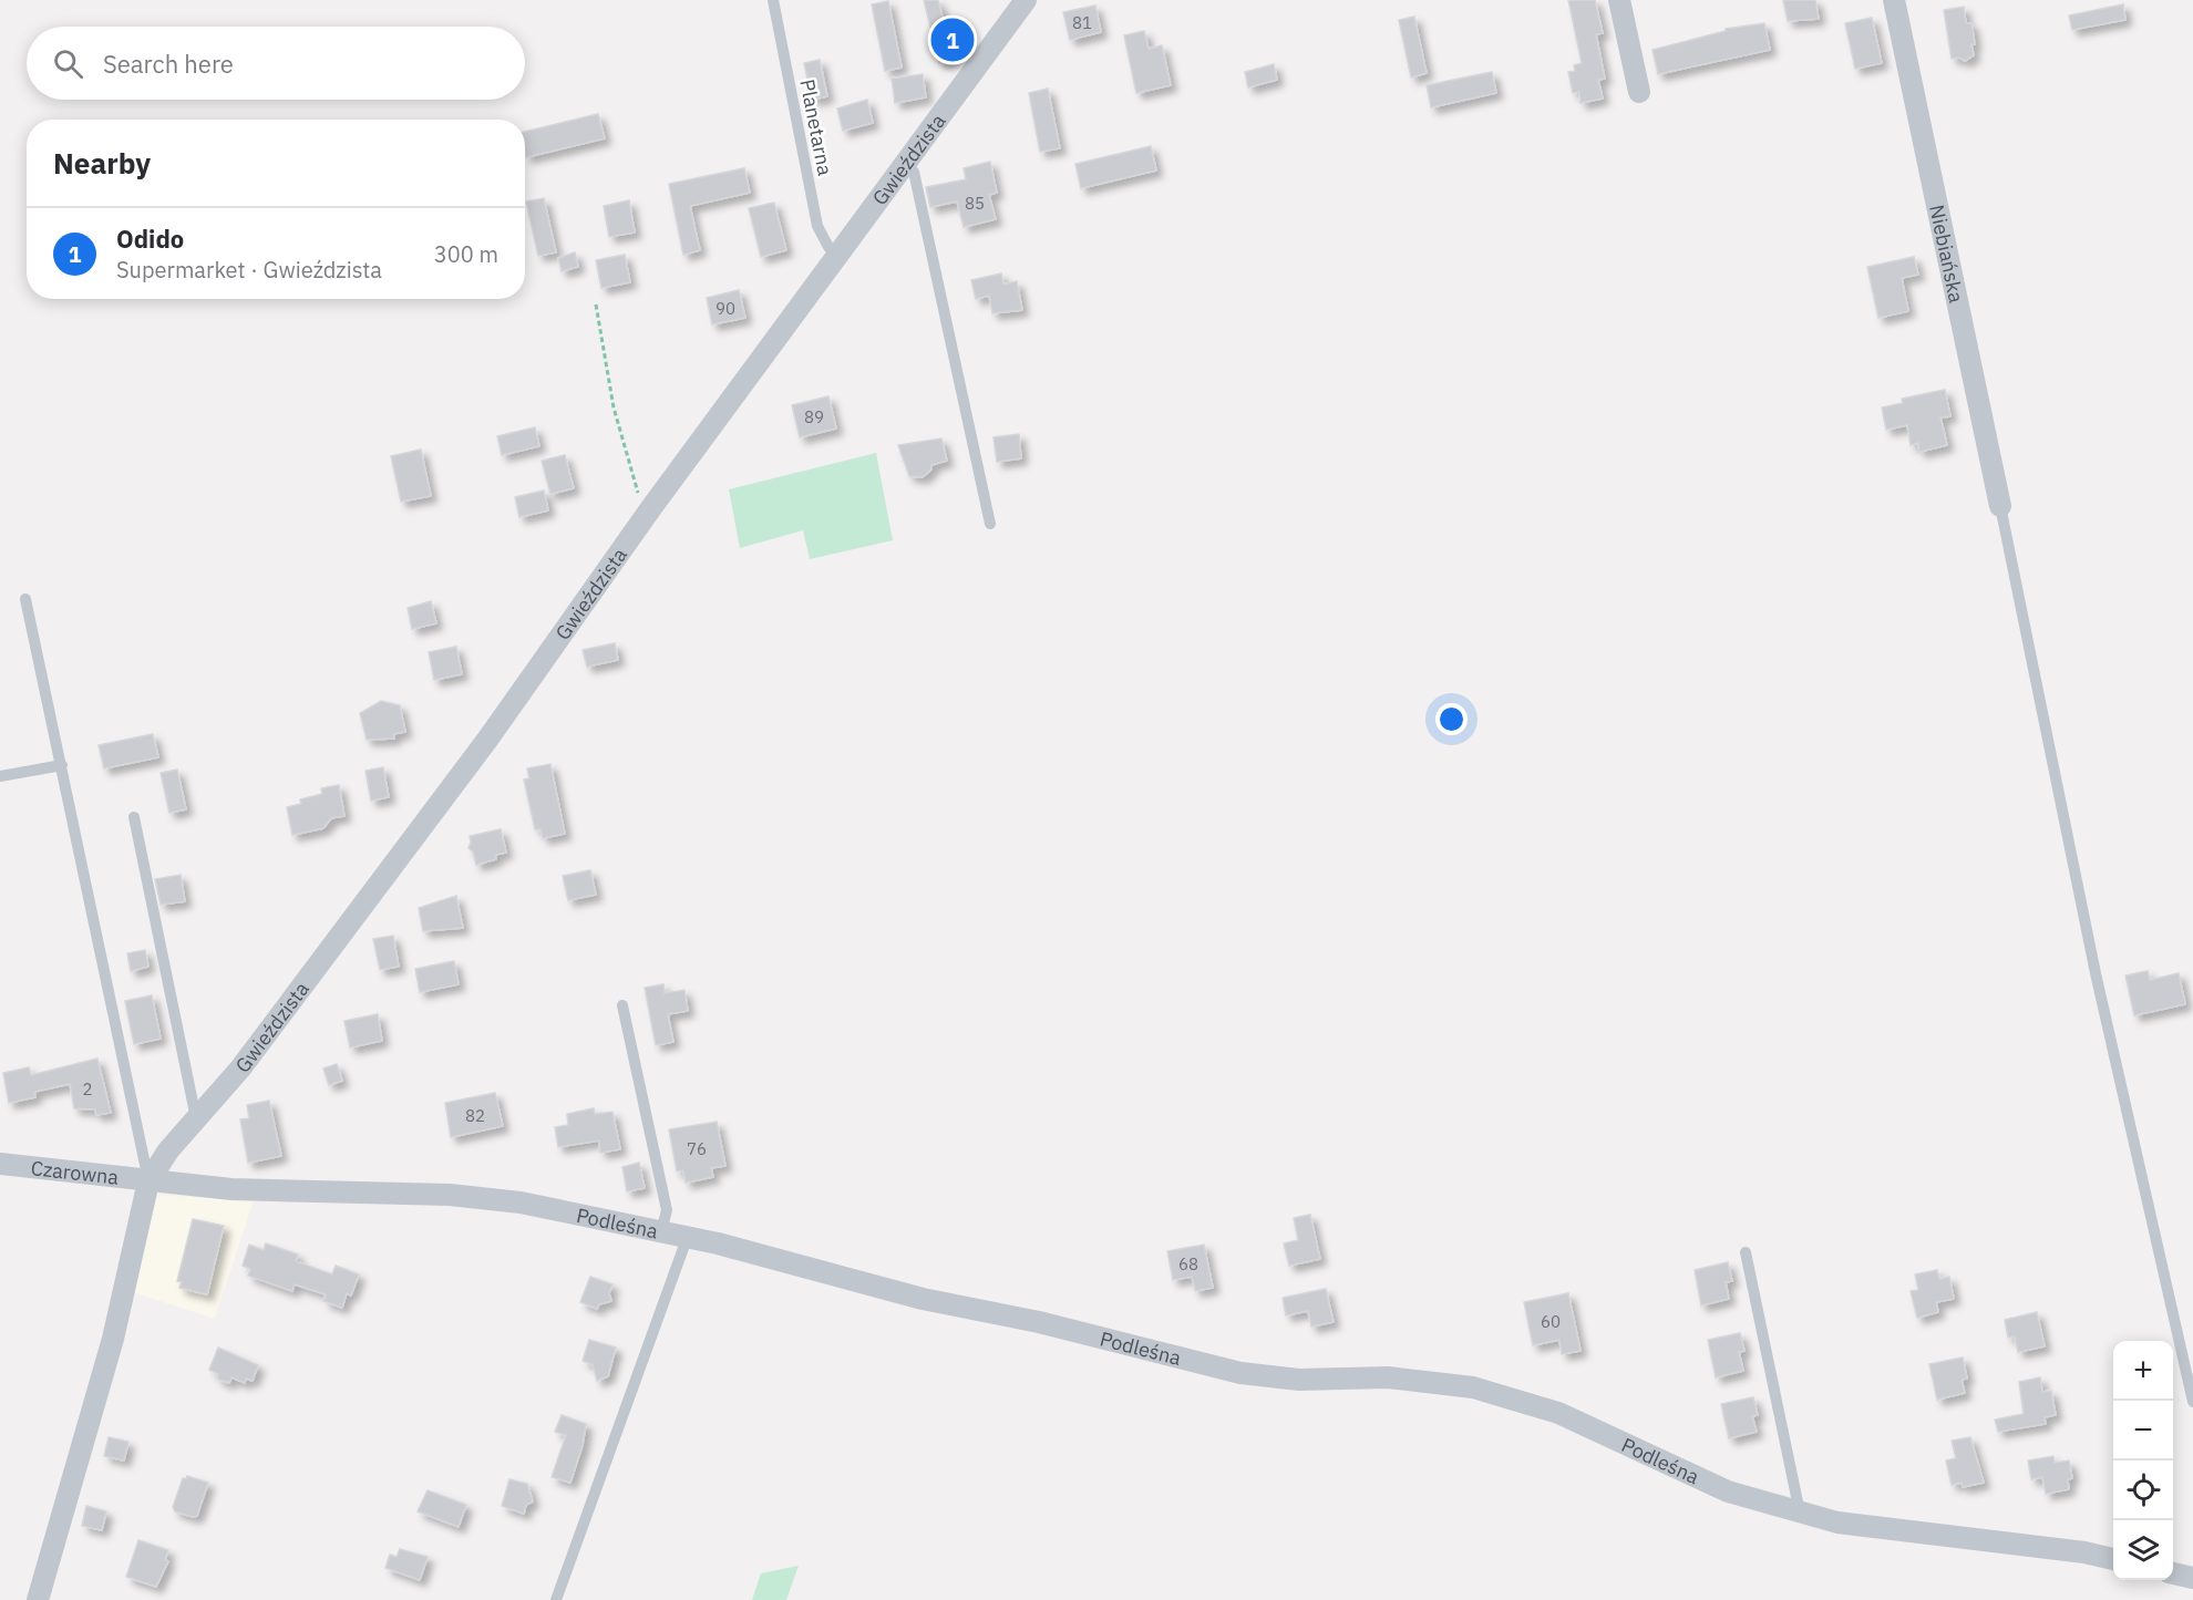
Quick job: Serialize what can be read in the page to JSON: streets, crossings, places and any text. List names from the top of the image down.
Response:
{
  "streets": {
    "street": [
      "Gwieździsta",
      "Niebiańska",
      "Czarowna",
      "Podleśna"
    ],
    "lane": ["Planetarna"]
  },
  "crossings": [
    ["Planetarna", "Gwieździsta"],
    ["Gwieździsta", "Czarowna"],
    ["Gwieździsta", "Podleśna"],
    ["Czarowna", "Podleśna"]
  ],
  "house_numbers": [
    "81",
    "85",
    "90",
    "89",
    "2",
    "82",
    "76",
    "68",
    "60"
  ],
  "page": {
    "pins": "1",
    "search": "Search here",
    "heading": "Nearby",
    "list": [
      {
        "mark": "1",
        "name": "Odido",
        "note": "Supermarket · Gwieździsta",
        "value": "300 m"
      }
    ],
    "map_buttons": ["+", "−"]
  }
}
